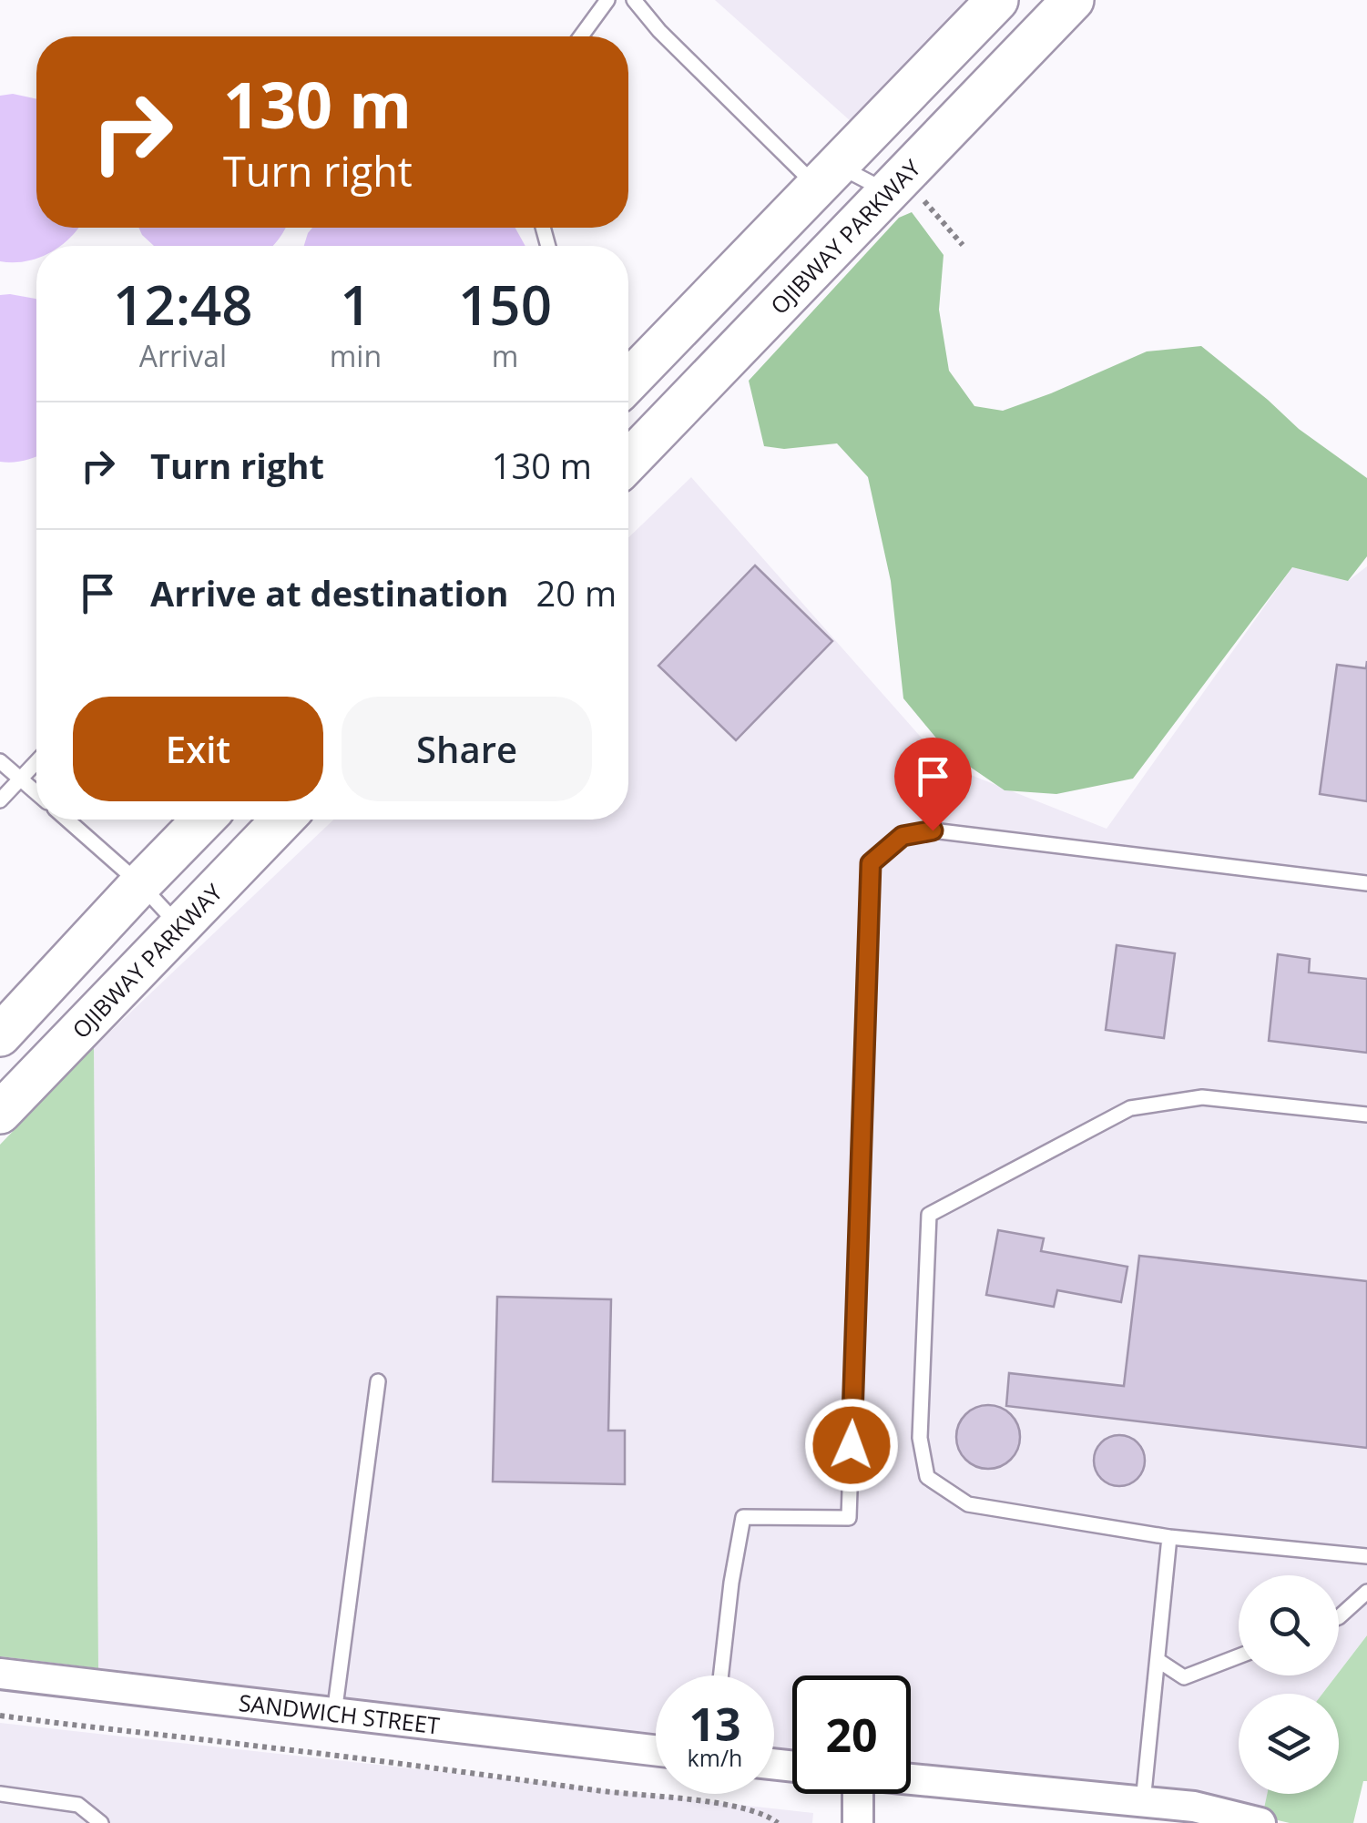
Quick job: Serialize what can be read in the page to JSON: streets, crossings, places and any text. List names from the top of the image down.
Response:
{
  "streets": {
    "main road": ["OJIBWAY PARKWAY"],
    "street": ["SANDWICH STREET"]
  },
  "page": {
    "turn": ["130 m", "Turn right"],
    "eta": [
      "12:48",
      "Arrival",
      "1",
      "min",
      "150",
      "m"
    ],
    "list": [
      {
        "name": "Turn right",
        "value": "130 m"
      },
      {
        "name": "Arrive at destination",
        "value": "20 m"
      }
    ],
    "buttons": ["Exit", "Share"],
    "speed": "13 km/h",
    "limit": "20"
  }
}
